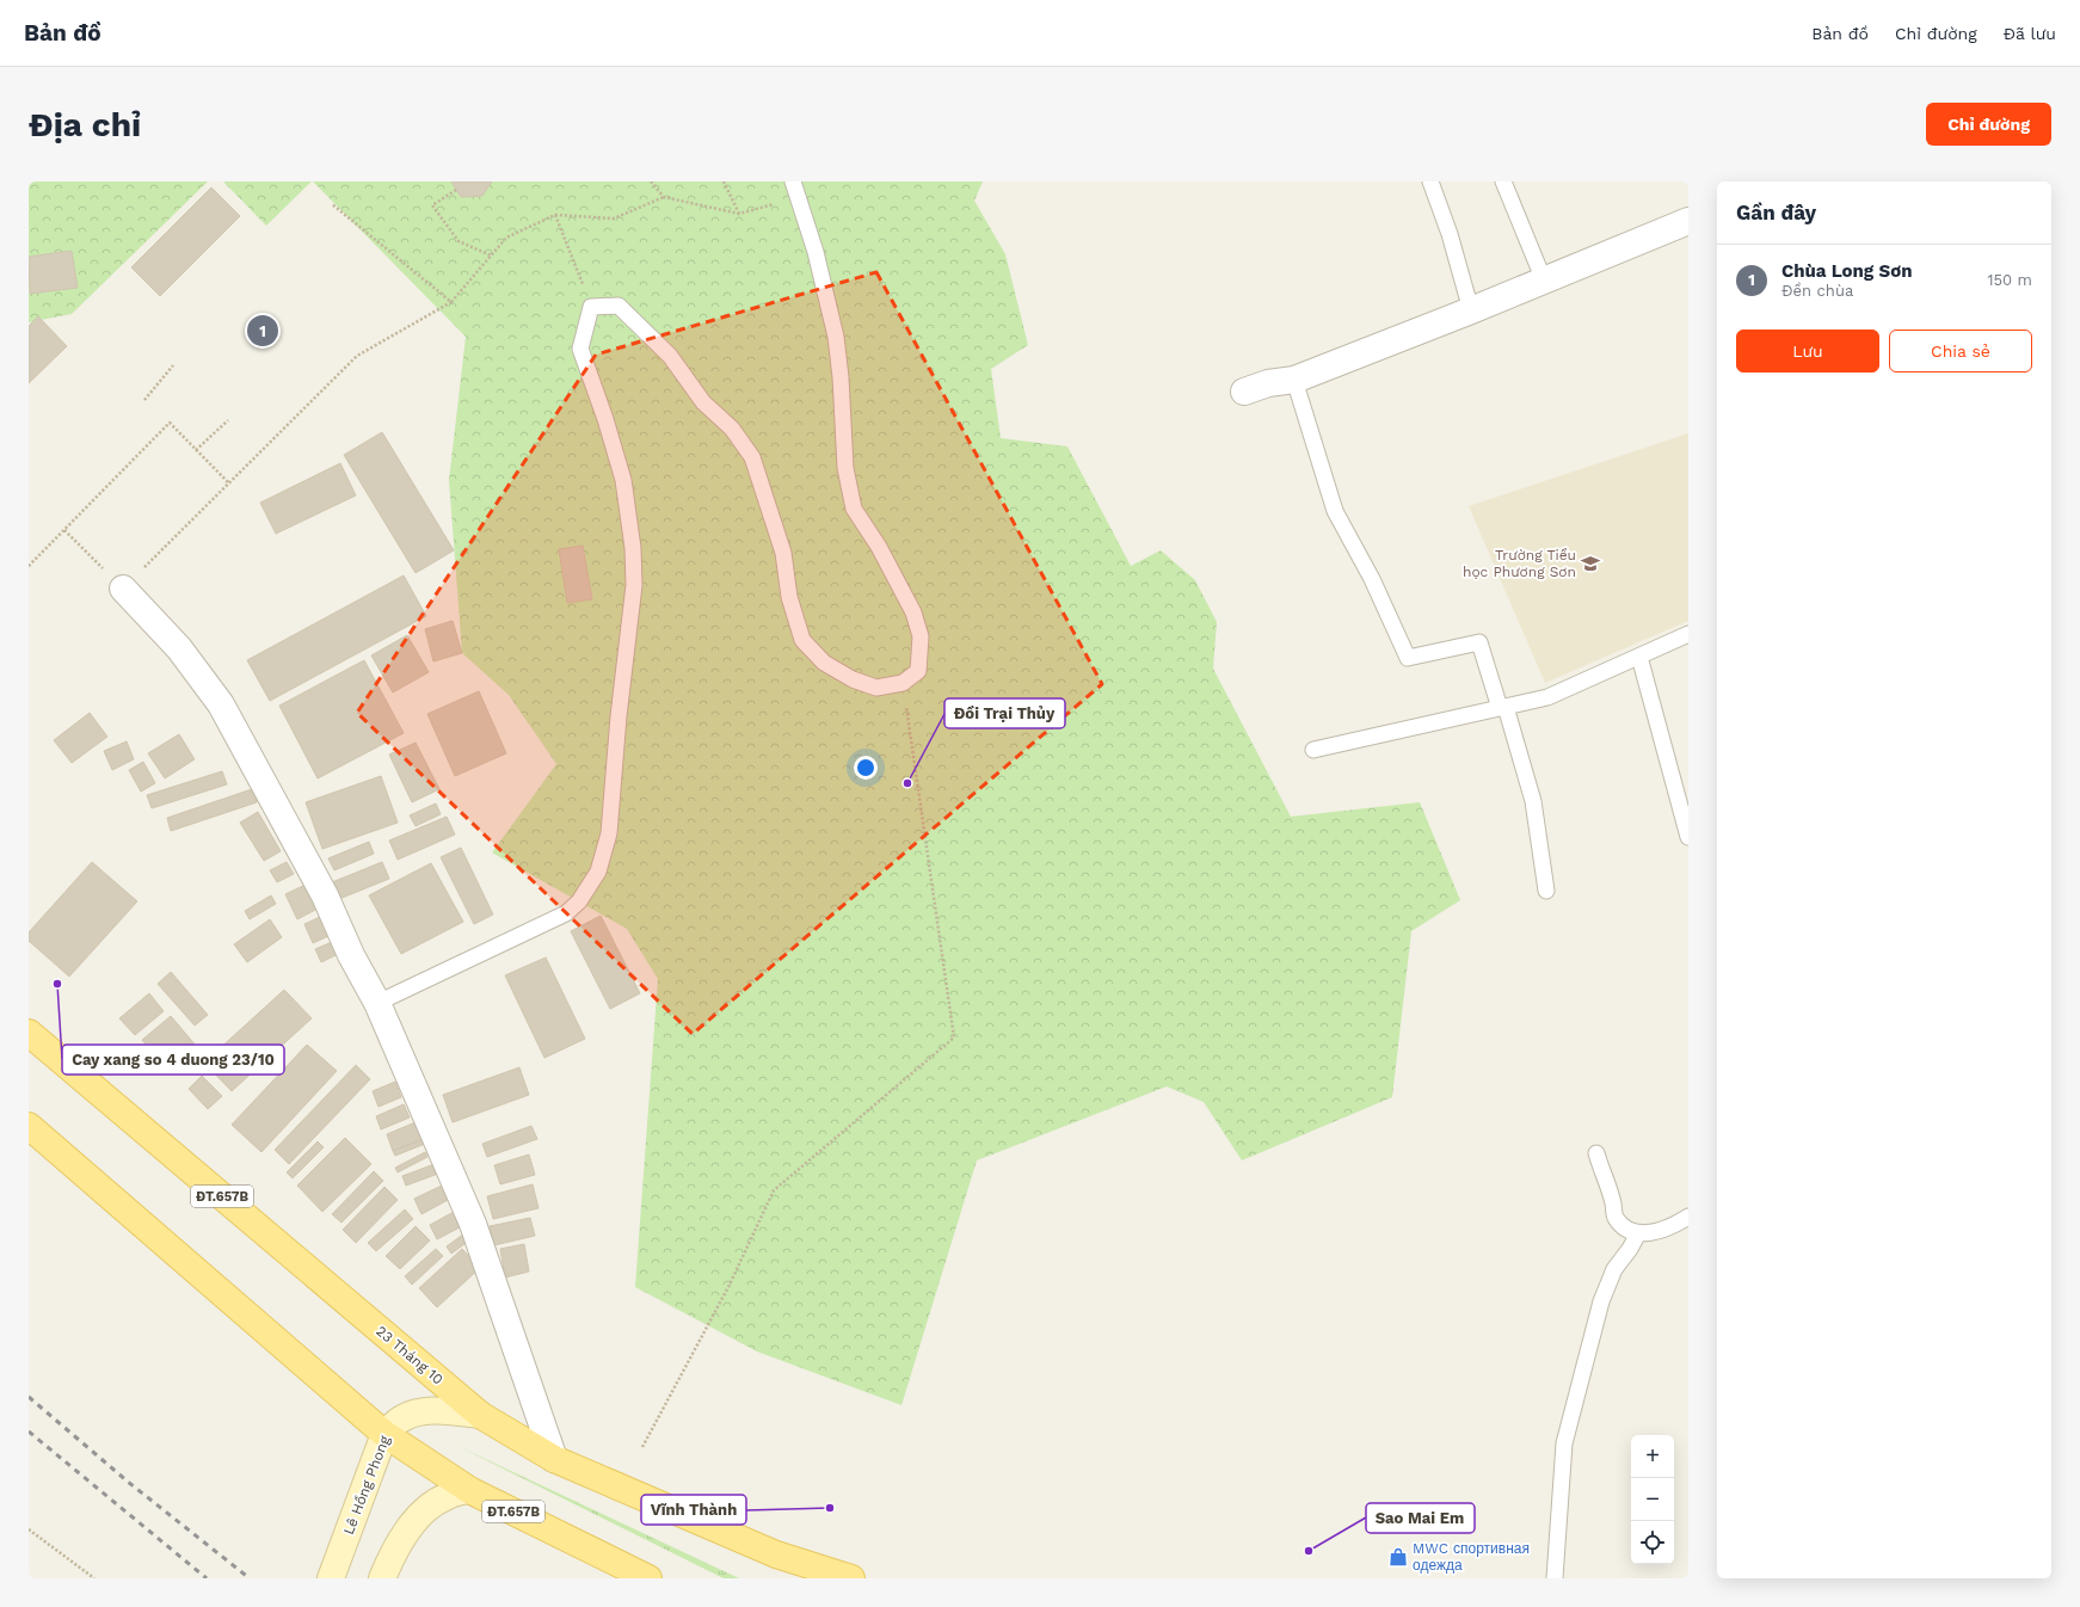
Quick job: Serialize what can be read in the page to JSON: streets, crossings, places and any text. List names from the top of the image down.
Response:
{
  "streets": {
    "main road": ["ĐT.657B", "23 Tháng 10", "Lê Hồng Phong"]
  },
  "crossings": [
    ["ĐT.657B", "Lê Hồng Phong"],
    ["23 Tháng 10", "Lê Hồng Phong"]
  ],
  "places": {
    "school or university": ["Trường Tiểu học Phương Sơn"],
    "other": [
      "Đồi Trại Thủy",
      "Cay xang so 4 duong 23/10",
      "Vĩnh Thành",
      "Sao Mai Em"
    ],
    "shop": ["MWC спортивная одежда"]
  },
  "page": {
    "header": "Bản đồ",
    "nav": ["Bản đồ", "Chỉ đường", "Đã lưu"],
    "buttons": [
      "Chỉ đường",
      ["Lưu", "Chia sẻ"]
    ],
    "title": "Địa chỉ",
    "heading": "Gần đây",
    "list": [
      {
        "mark": "1",
        "name": "Chùa Long Sơn",
        "note": "Đền chùa",
        "value": "150 m"
      }
    ],
    "pins": "1",
    "map_buttons": ["+", "−"]
  }
}
